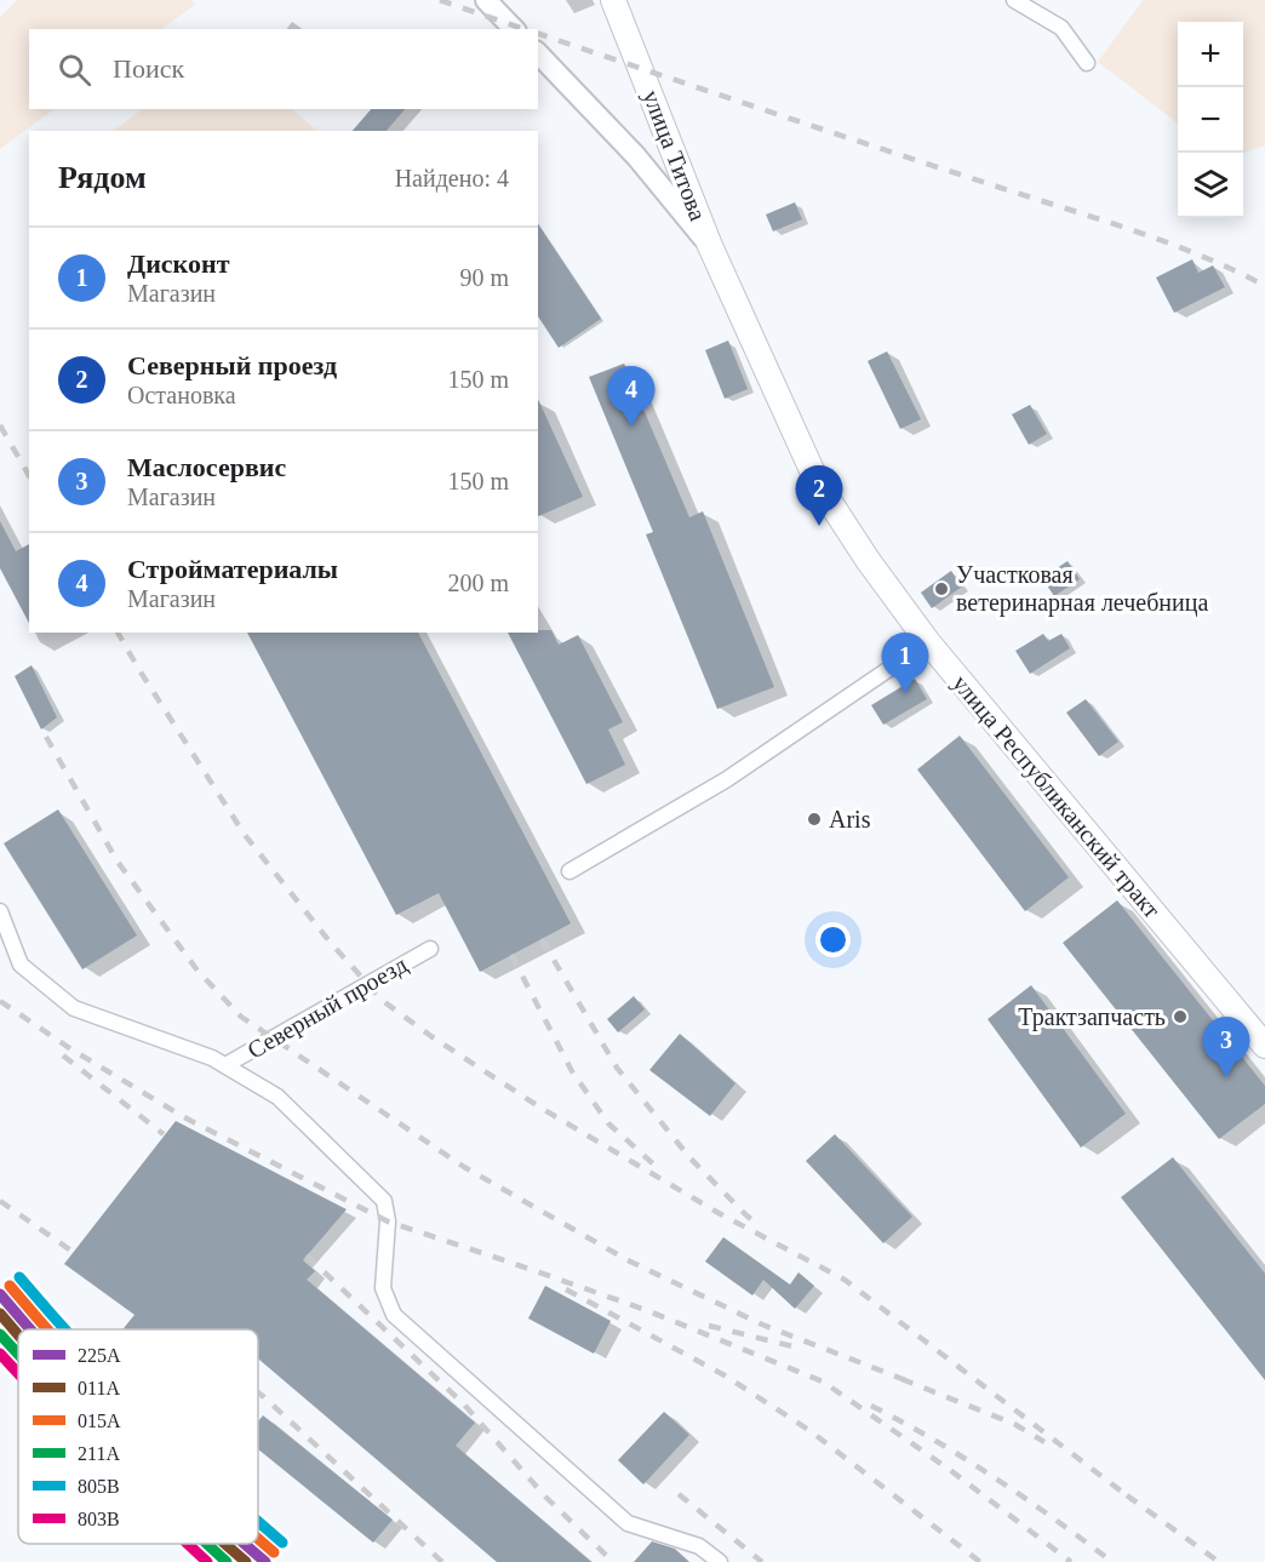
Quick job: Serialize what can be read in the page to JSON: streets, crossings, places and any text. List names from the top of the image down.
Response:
{
  "streets": {
    "main road": ["улица Титова", "улица Республиканский тракт"],
    "street": ["Северный проезд"]
  },
  "crossings": [
    ["улица Титова", "улица Республиканский тракт"]
  ],
  "places": ["Участковая ветеринарная лечебница", "Aris", "Трактзапчасть"],
  "lines": [
    "transit line 805В",
    "transit line 015А",
    "transit line 225А",
    "transit line 011А",
    "transit line 211А",
    "transit line 803В"
  ],
  "legend": [
    "225А",
    "011А",
    "015А",
    "211А",
    "805В",
    "803В"
  ],
  "page": {
    "map_buttons": ["+", "−"],
    "search": "Поиск",
    "heading": ["Рядом", "Найдено: 4"],
    "list": [
      {
        "mark": "1",
        "name": "Дисконт",
        "note": "Магазин",
        "value": "90 m"
      },
      {
        "mark": "2",
        "name": "Северный проезд",
        "note": "Остановка",
        "value": "150 m"
      },
      {
        "mark": "3",
        "name": "Маслосервис",
        "note": "Магазин",
        "value": "150 m"
      },
      {
        "mark": "4",
        "name": "Стройматериалы",
        "note": "Магазин",
        "value": "200 m"
      }
    ],
    "pins": [
      "4",
      "2",
      "1",
      "3"
    ]
  }
}
